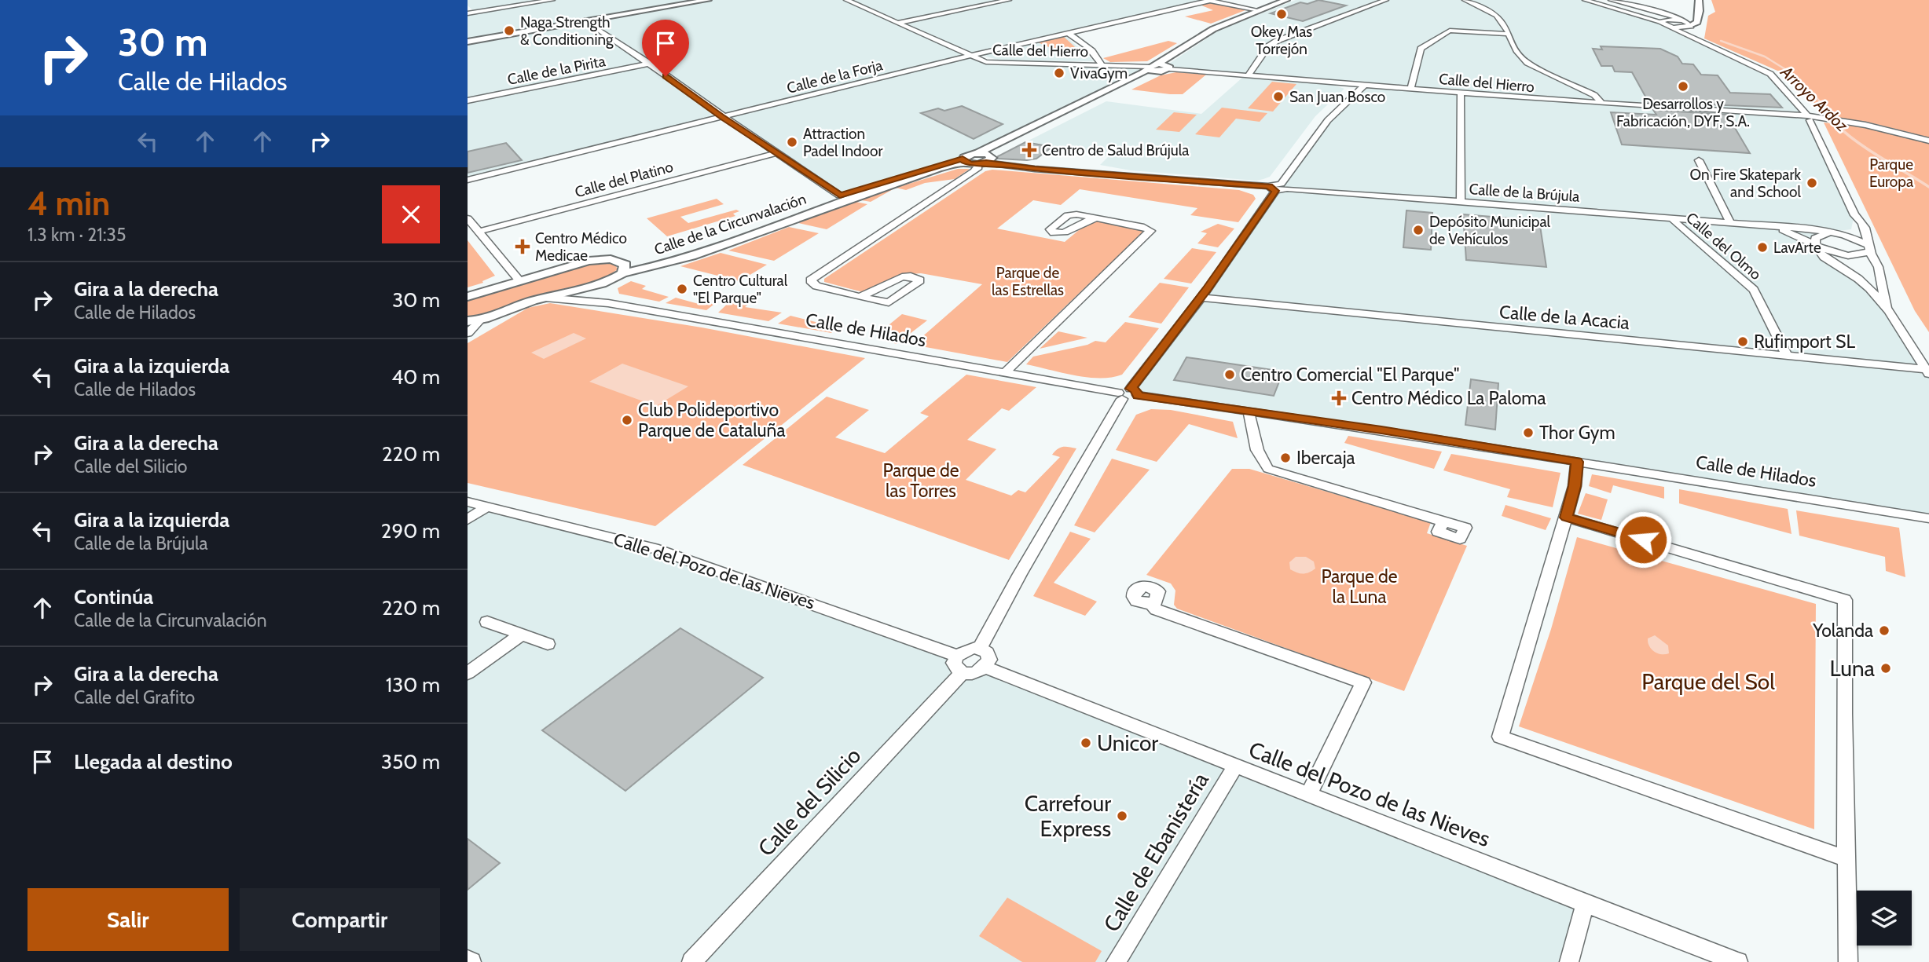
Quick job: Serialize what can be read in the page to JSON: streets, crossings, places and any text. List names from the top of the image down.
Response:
{
  "streets": {
    "street": [
      "Calle del Hierro",
      "Calle de la Pirita",
      "Calle de la Forja",
      "Calle del Platino",
      "Calle de la Brújula",
      "Calle de la Circunvalación",
      "Calle del Olmo",
      "Calle de la Acacia",
      "Calle de Hilados",
      "Calle del Pozo de las Nieves",
      "Calle del Silicio",
      "Calle de Ebanistería"
    ]
  },
  "crossings": [
    ["Calle del Hierro", "Calle de la Forja"],
    ["Calle de la Brújula", "Calle del Olmo"],
    ["Calle del Olmo", "Calle de la Acacia"],
    ["Calle del Pozo de las Nieves", "Calle del Silicio"],
    ["Calle del Pozo de las Nieves", "Calle de Ebanistería"]
  ],
  "water": ["Arroyo Ardoz"],
  "parks": [
    "Parque Europa",
    "Parque de las Estrellas",
    "Parque de las Torres",
    "Parque de la Luna",
    "Parque del Sol"
  ],
  "places": {
    "other": [
      "Okey Mas Torrejón",
      "Naga Strength & Conditioning",
      "VivaGym",
      "Desarrollos y Fabricación, DYF, S.A.",
      "San Juan Bosco",
      "Attraction Padel Indoor",
      "On Fire Skatepark and School",
      "Depósito Municipal de Vehículos",
      "LavArte",
      "Centro Cultural \"El Parque\"",
      "Rufimport SL",
      "Centro Comercial \"El Parque\"",
      "Club Polideportivo Parque de Cataluña",
      "Thor Gym",
      "Ibercaja",
      "Yolanda",
      "Luna",
      "Unicor",
      "Carrefour Express"
    ],
    "health": ["Centro de Salud Brújula", "Centro Médico Medicae", "Centro Médico La Paloma"]
  },
  "page": {
    "turn": ["30 m", "Calle de Hilados"],
    "heading": ["4 min", "1.3 km · 21:35"],
    "list": [
      {
        "name": "Gira a la derecha",
        "note": "Calle de Hilados",
        "value": "30 m"
      },
      {
        "name": "Gira a la izquierda",
        "note": "Calle de Hilados",
        "value": "40 m"
      },
      {
        "name": "Gira a la derecha",
        "note": "Calle del Silicio",
        "value": "220 m"
      },
      {
        "name": "Gira a la izquierda",
        "note": "Calle de la Brújula",
        "value": "290 m"
      },
      {
        "name": "Continúa",
        "note": "Calle de la Circunvalación",
        "value": "220 m"
      },
      {
        "name": "Gira a la derecha",
        "note": "Calle del Grafito",
        "value": "130 m"
      },
      {
        "name": "Llegada al destino",
        "value": "350 m"
      }
    ],
    "buttons": ["Salir", "Compartir"]
  }
}
